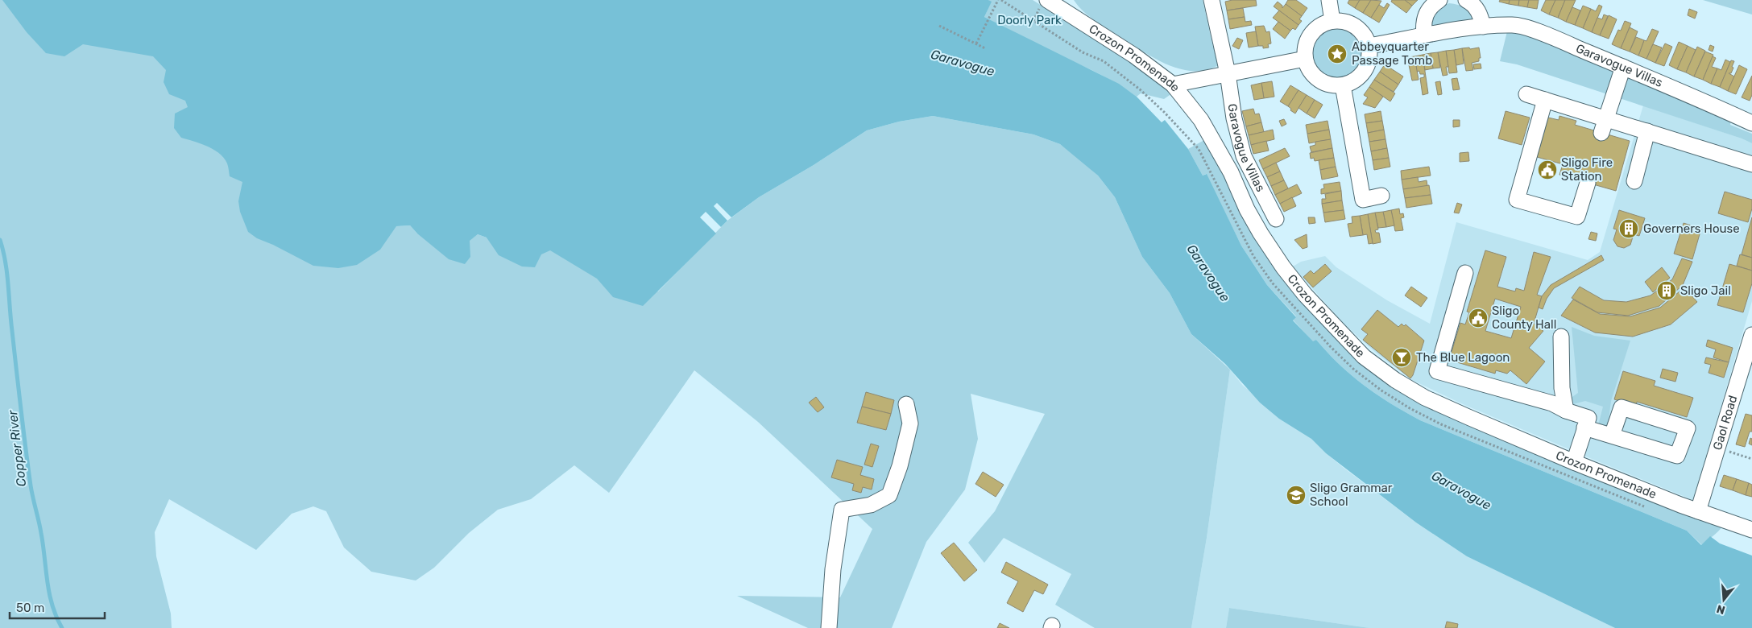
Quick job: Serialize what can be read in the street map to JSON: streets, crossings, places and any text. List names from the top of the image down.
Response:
{
  "streets": {
    "street": ["Crozon Promenade", "Garavogue Villas", "Gaol Road"]
  },
  "crossings": [
    ["Crozon Promenade", "Gaol Road"]
  ],
  "water": ["Garavogue", "Copper River"],
  "parks": ["Doorly Park"],
  "places": {
    "place": ["Abbeyquarter Passage Tomb"],
    "public building": ["Sligo Fire Station", "Sligo County Hall"],
    "building": ["Governers House", "Sligo Jail"],
    "bar": ["The Blue Lagoon"],
    "school or university": ["Sligo Grammar School"]
  },
  "scale_bar": "50 m",
  "north": "bottom"
}
